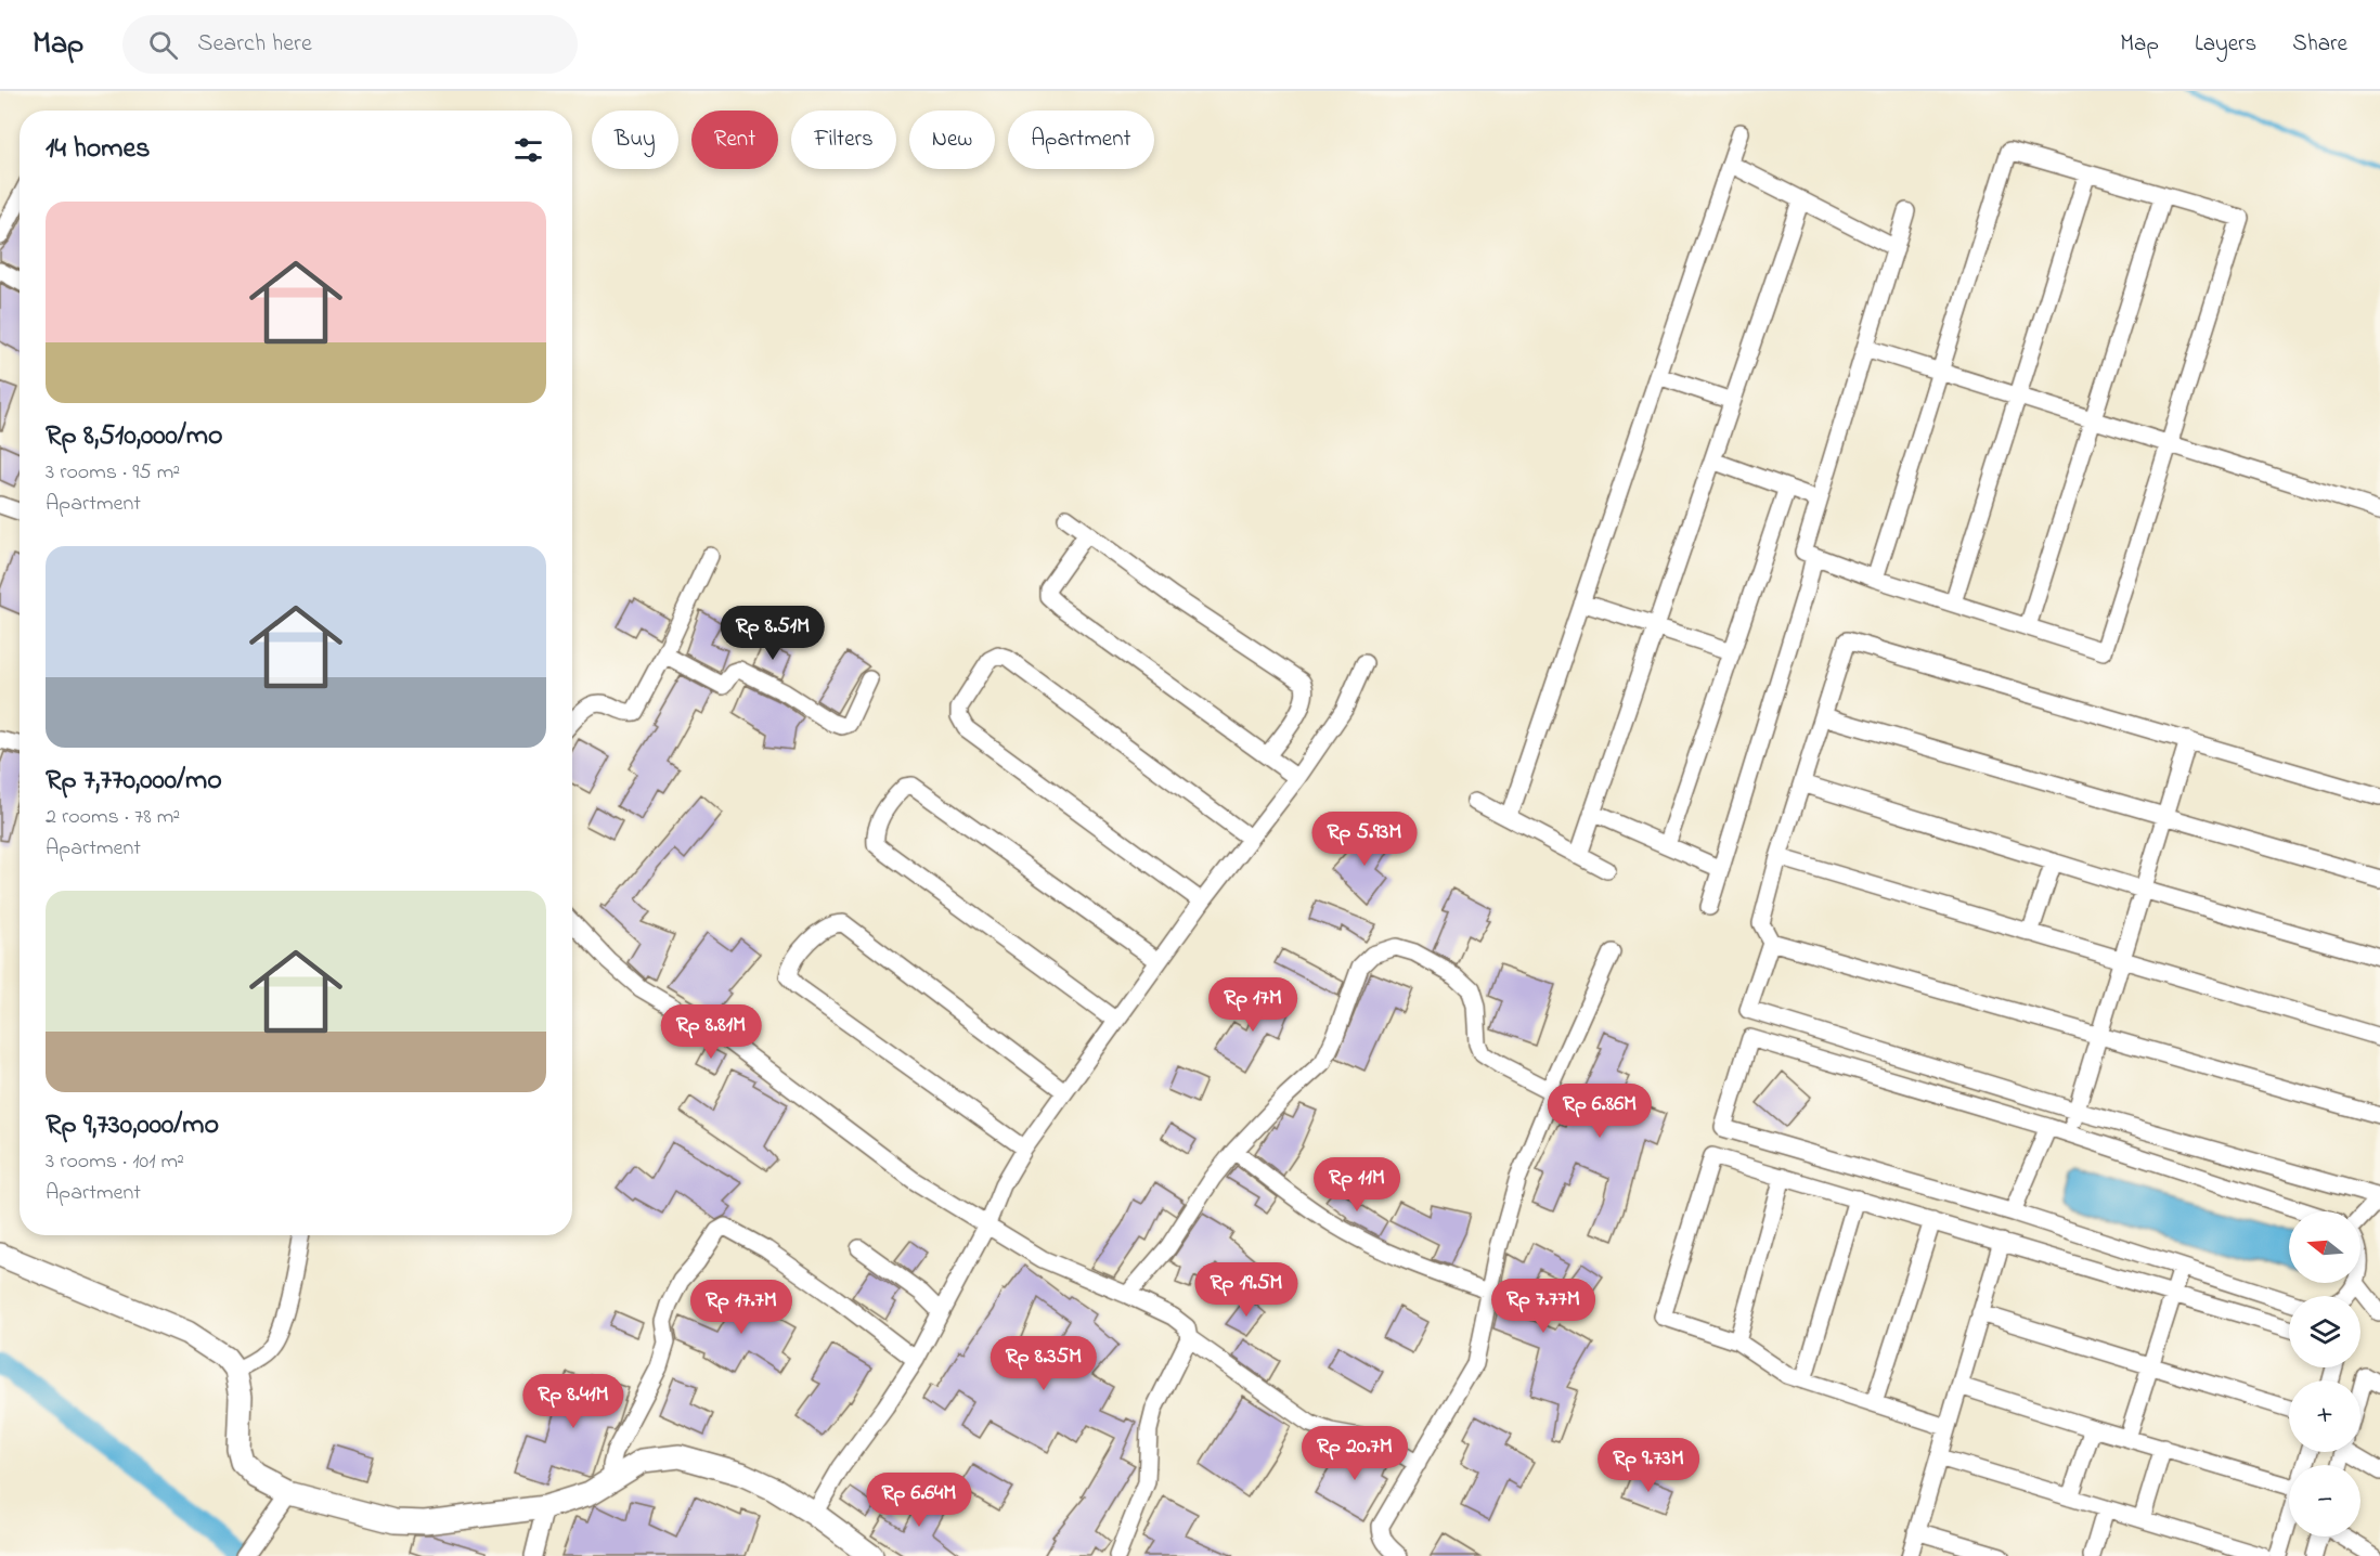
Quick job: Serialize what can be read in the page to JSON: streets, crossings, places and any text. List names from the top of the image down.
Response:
{
  "north": "left",
  "page": {
    "header": "Map",
    "search": "Search here",
    "nav": ["Map", "Layers", "Share"],
    "chip": [
      "Buy",
      "Rent",
      "Filters",
      "New",
      "Apartment"
    ],
    "heading": "14 homes",
    "list": [
      {
        "name": "Rp 8,510,000/mo",
        "note": "3 rooms · 95 m² · Apartment"
      },
      {
        "name": "Rp 7,770,000/mo",
        "note": "2 rooms · 78 m² · Apartment"
      },
      {
        "name": "Rp 9,730,000/mo",
        "note": "3 rooms · 101 m² · Apartment"
      }
    ],
    "price": [
      "Rp 8.51M",
      "Rp 5.93M",
      "Rp 17M",
      "Rp 8.81M",
      "Rp 6.86M",
      "Rp 11M",
      "Rp 19.5M",
      "Rp 7.77M",
      "Rp 17.7M",
      "Rp 8.35M",
      "Rp 8.41M",
      "Rp 20.7M",
      "Rp 9.73M",
      "Rp 6.64M"
    ],
    "map_buttons": ["+", "−"]
  }
}
